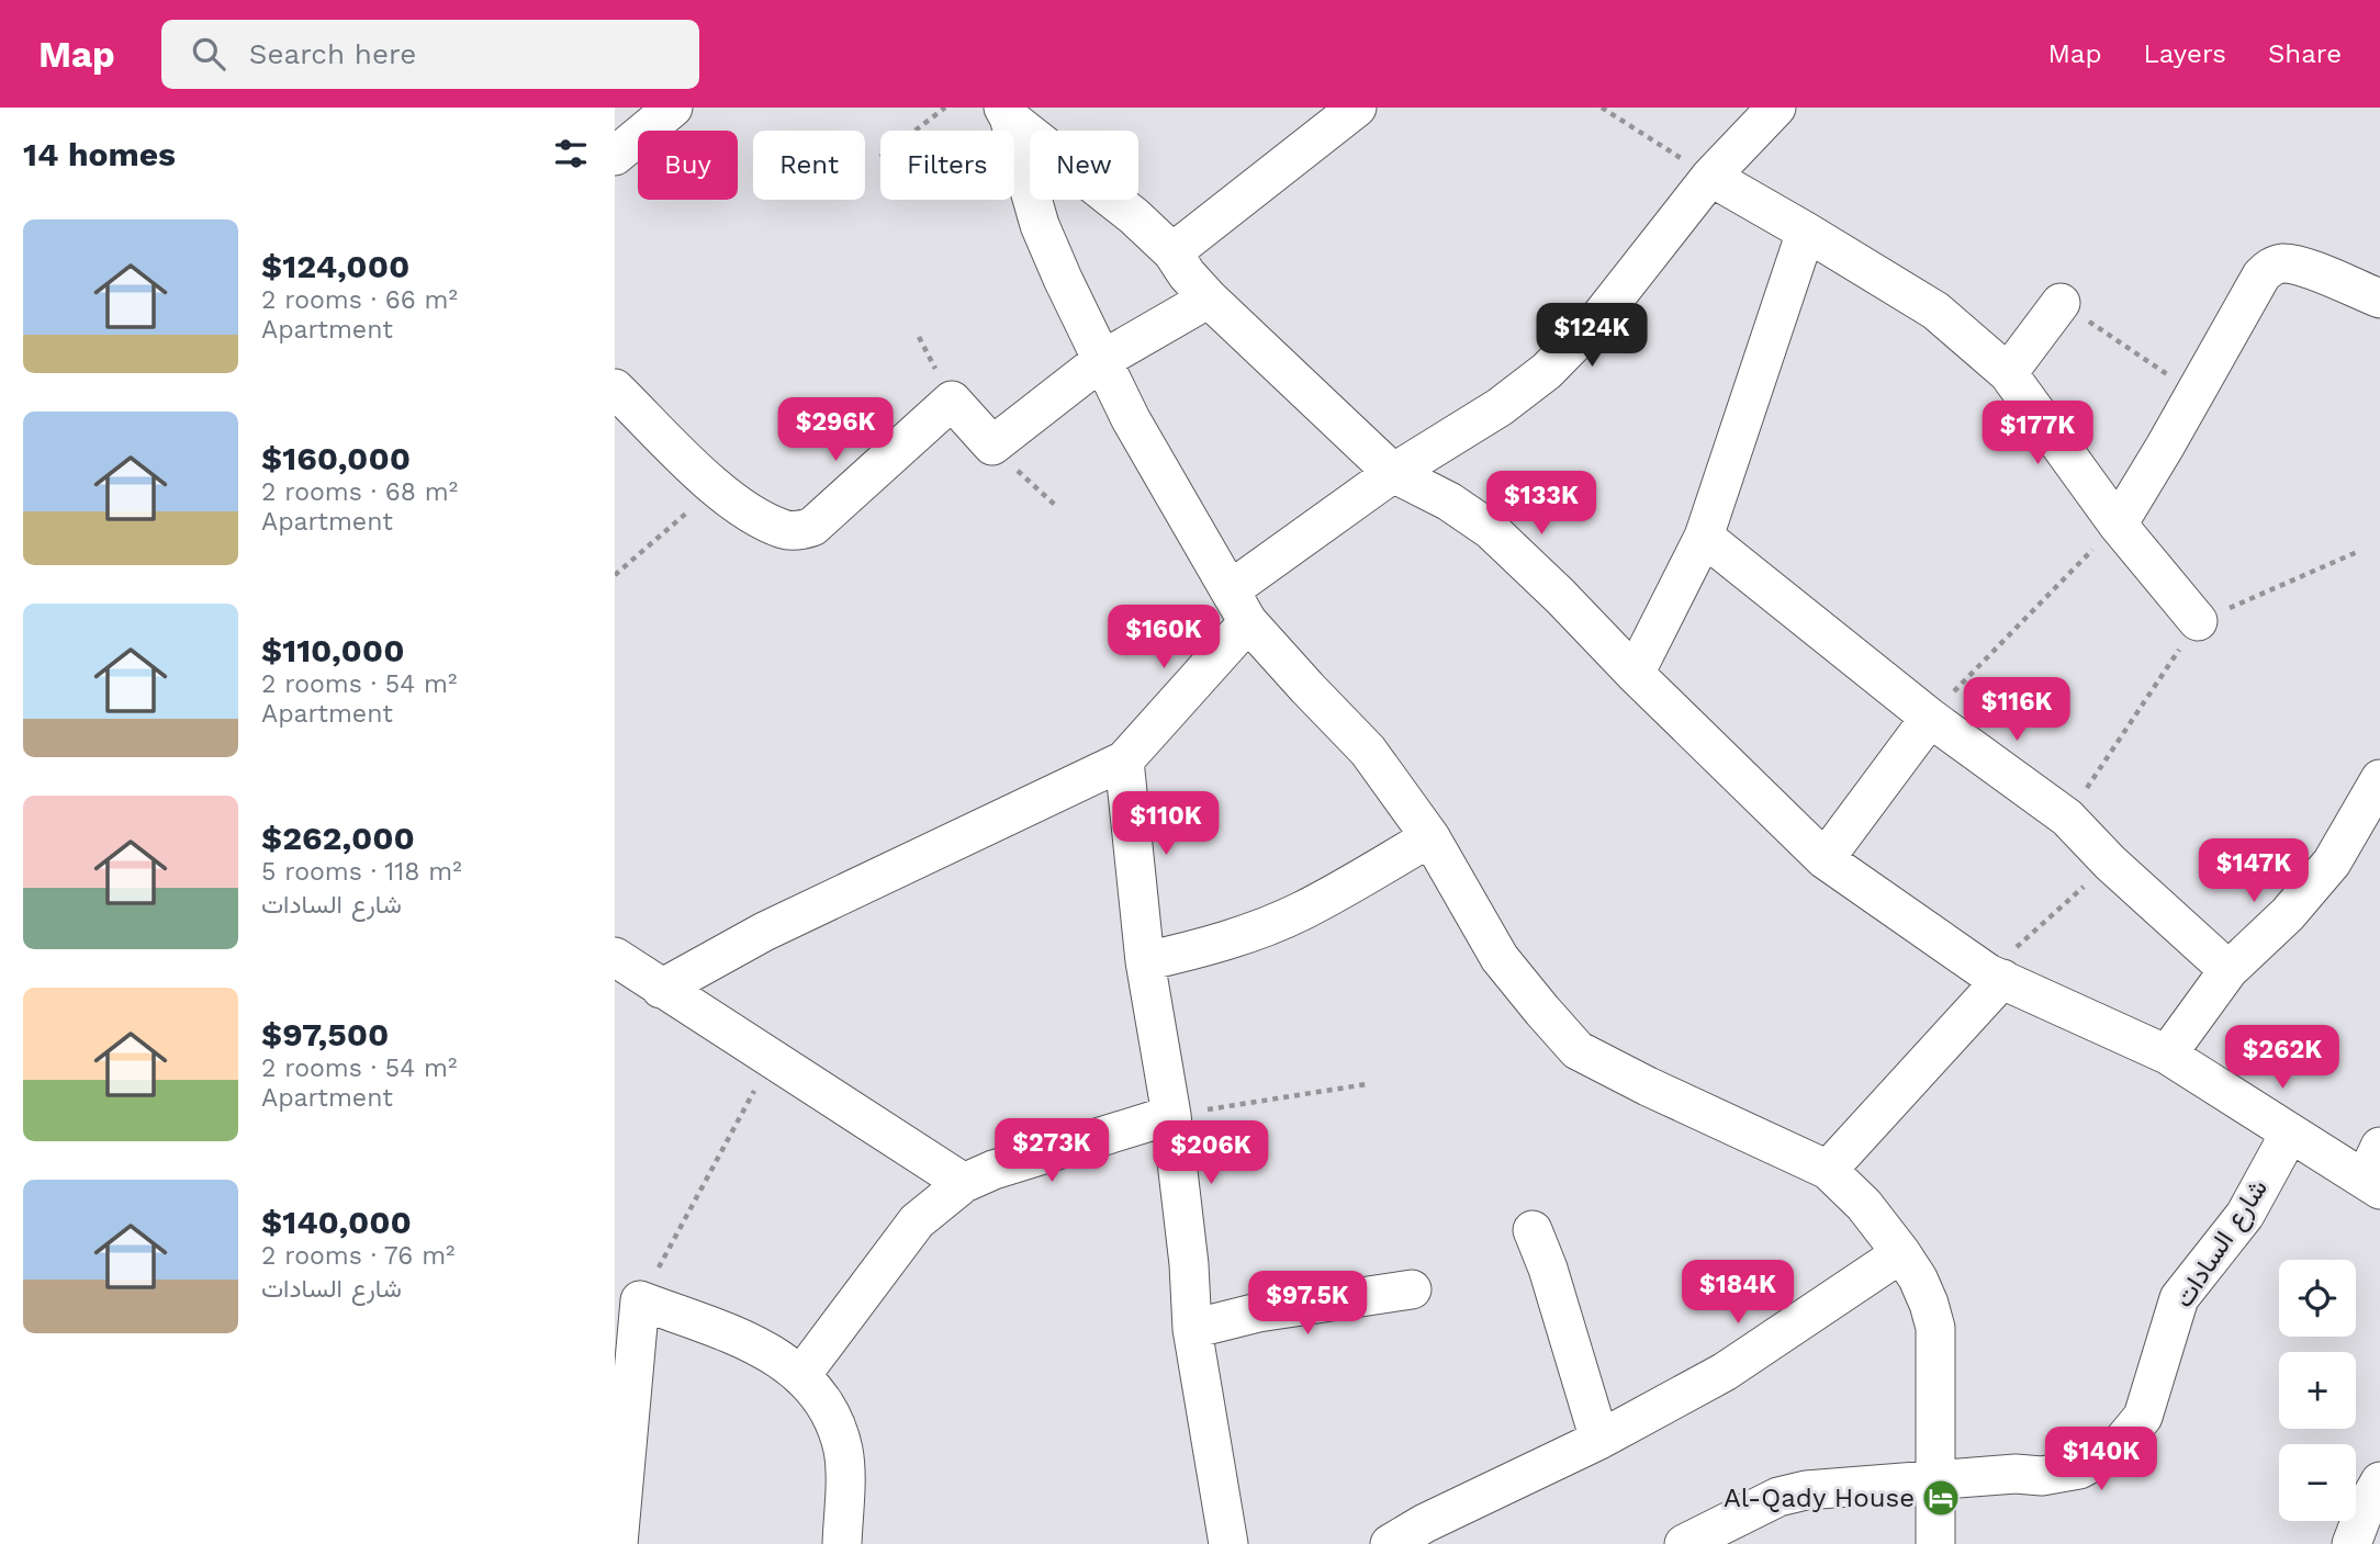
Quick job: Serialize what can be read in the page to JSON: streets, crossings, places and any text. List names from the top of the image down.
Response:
{
  "streets": {
    "street": ["شارع السادات"]
  },
  "places": {
    "hotel": ["Al-Qady House"]
  },
  "page": {
    "header": "Map",
    "search": "Search here",
    "nav": ["Map", "Layers", "Share"],
    "heading": "14 homes",
    "chip": [
      "Buy",
      "Rent",
      "Filters",
      "New"
    ],
    "list": [
      {
        "name": "$124,000",
        "note": "2 rooms · 66 m² · Apartment"
      },
      {
        "name": "$160,000",
        "note": "2 rooms · 68 m² · Apartment"
      },
      {
        "name": "$110,000",
        "note": "2 rooms · 54 m² · Apartment"
      },
      {
        "name": "$262,000",
        "note": "5 rooms · 118 m² · شارع السادات"
      },
      {
        "name": "$97,500",
        "note": "2 rooms · 54 m² · Apartment"
      },
      {
        "name": "$140,000",
        "note": "2 rooms · 76 m² · شارع السادات"
      }
    ],
    "price": [
      "$124K",
      "$296K",
      "$177K",
      "$133K",
      "$160K",
      "$116K",
      "$110K",
      "$147K",
      "$262K",
      "$273K",
      "$206K",
      "$184K",
      "$97.5K",
      "$140K"
    ],
    "map_buttons": ["+", "−"]
  }
}
